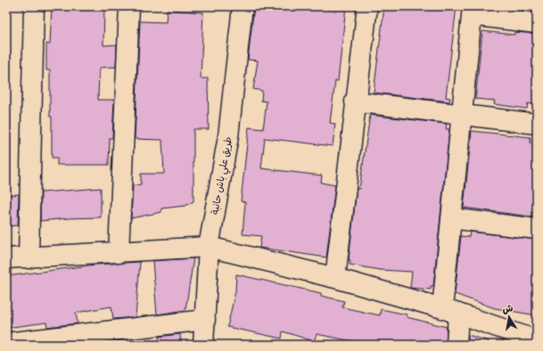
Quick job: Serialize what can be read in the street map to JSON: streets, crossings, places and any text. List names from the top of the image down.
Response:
{
  "streets": {
    "street": ["طريق علي باش حانبة"]
  },
  "north": "top"
}
